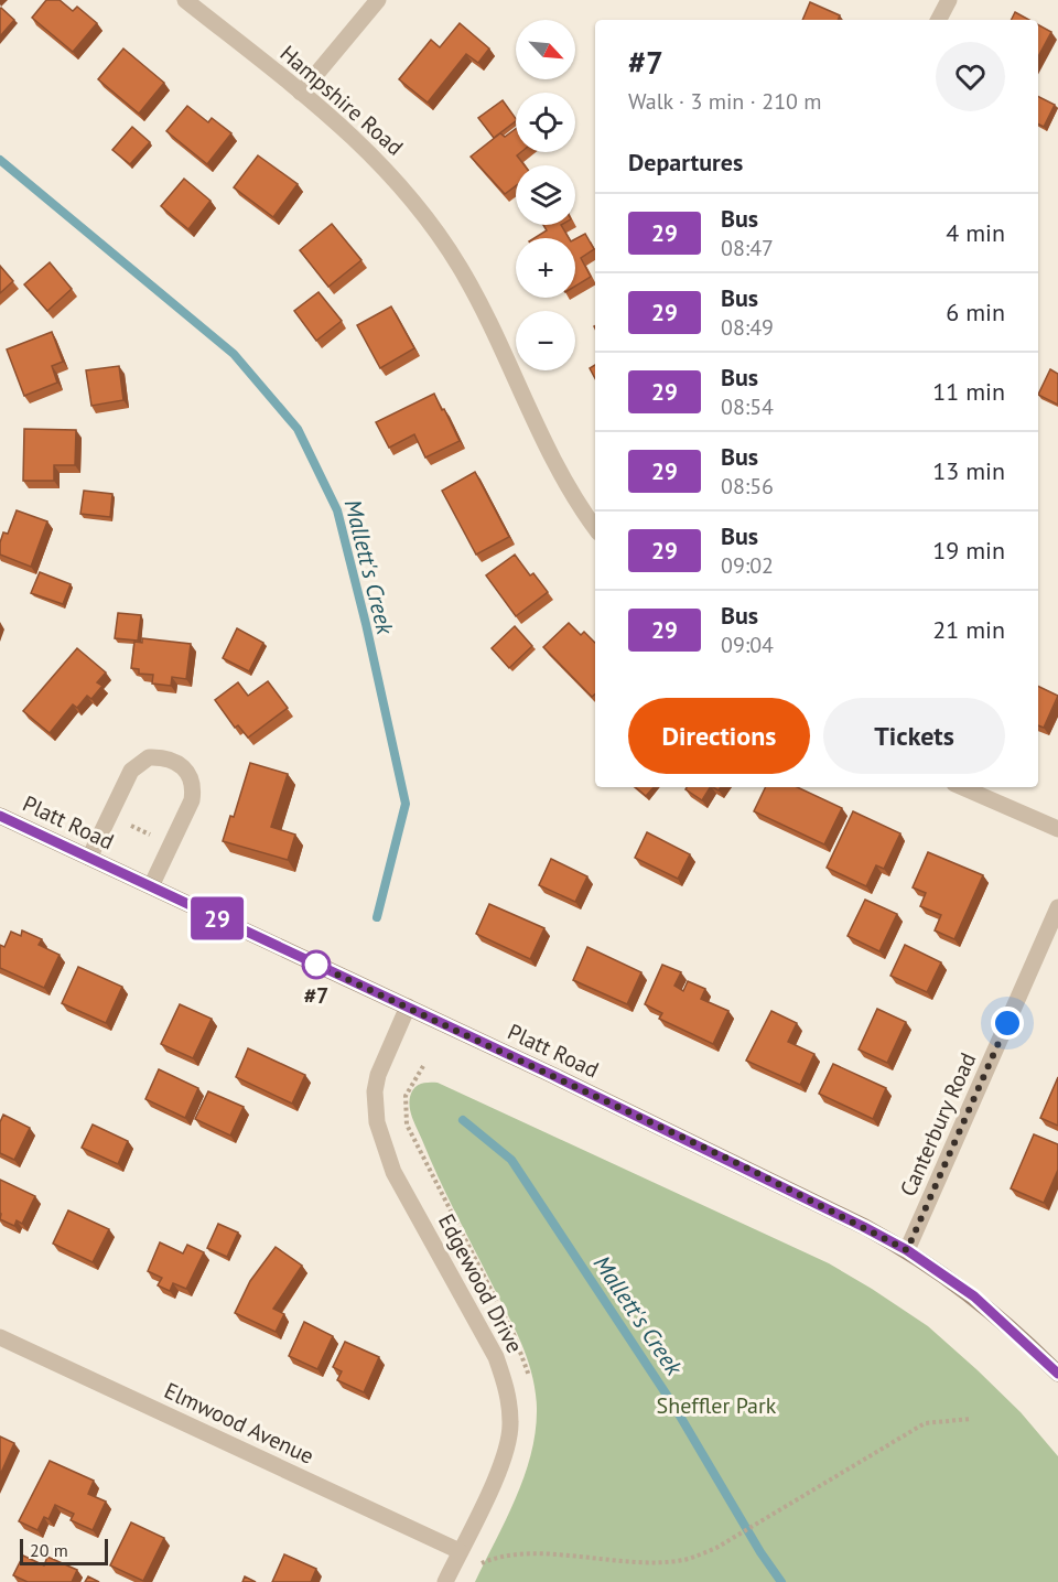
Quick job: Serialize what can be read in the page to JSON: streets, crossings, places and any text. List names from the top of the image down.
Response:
{
  "streets": {
    "main road": ["Platt Road"],
    "street": [
      "Hampshire Road",
      "Canterbury Road",
      "Edgewood Drive",
      "Elmwood Avenue"
    ]
  },
  "crossings": [
    ["Platt Road", "Canterbury Road"],
    ["Platt Road", "Edgewood Drive"],
    ["Edgewood Drive", "Elmwood Avenue"]
  ],
  "water": ["Mallett's Creek"],
  "parks": ["Sheffler Park"],
  "places": ["#7"],
  "lines": ["bus line 29"],
  "scale_bar": "20 m",
  "north": "bottom right",
  "page": {
    "on_map": "29",
    "map_buttons": ["+", "−"],
    "heading": [
      ["#7", "Walk · 3 min · 210 m"],
      "Departures"
    ],
    "list": [
      {
        "mark": "29",
        "name": "Bus",
        "note": "08:47",
        "value": "4 min"
      },
      {
        "mark": "29",
        "name": "Bus",
        "note": "08:49",
        "value": "6 min"
      },
      {
        "mark": "29",
        "name": "Bus",
        "note": "08:54",
        "value": "11 min"
      },
      {
        "mark": "29",
        "name": "Bus",
        "note": "08:56",
        "value": "13 min"
      },
      {
        "mark": "29",
        "name": "Bus",
        "note": "09:02",
        "value": "19 min"
      },
      {
        "mark": "29",
        "name": "Bus",
        "note": "09:04",
        "value": "21 min"
      }
    ],
    "buttons": ["Directions", "Tickets"],
    "scale": "20 m"
  }
}
